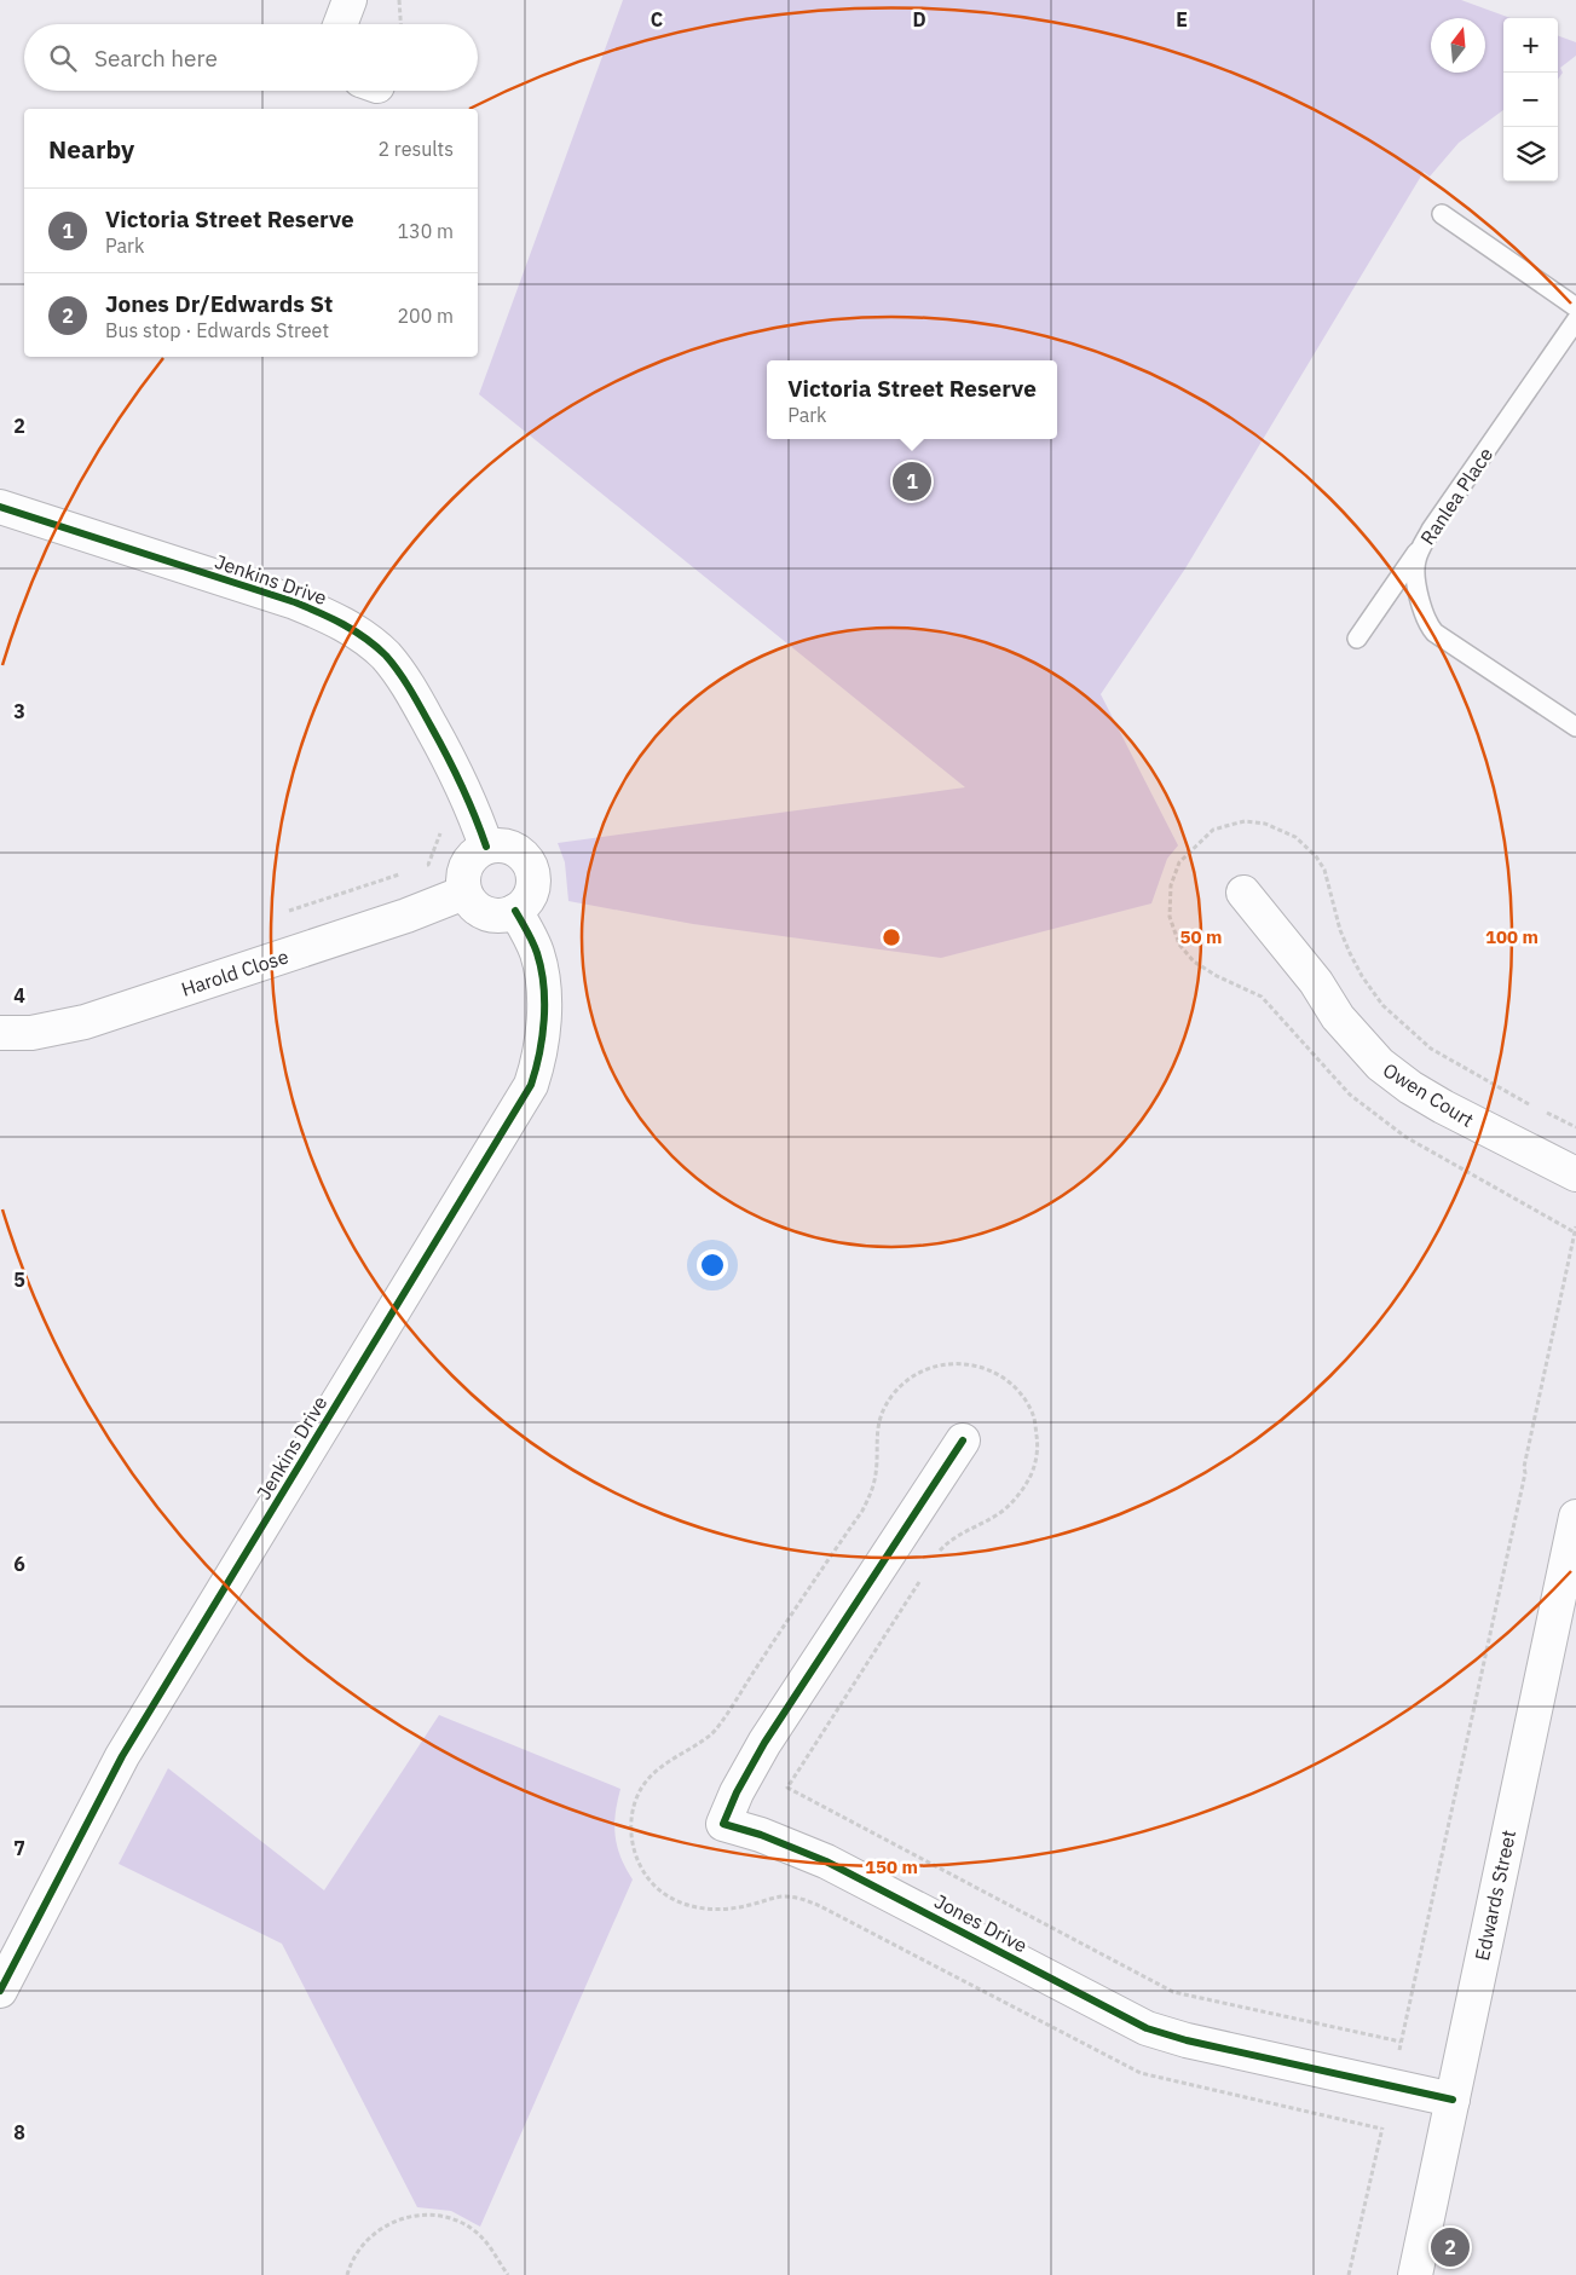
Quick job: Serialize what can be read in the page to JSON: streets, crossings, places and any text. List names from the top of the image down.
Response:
{
  "streets": {
    "street": [
      "Jenkins Drive",
      "Harold Close",
      "Owen Court",
      "Edwards Street",
      "Jones Drive"
    ],
    "lane": ["Ranlea Place"]
  },
  "crossings": [
    ["Jenkins Drive", "Harold Close"],
    ["Edwards Street", "Jones Drive"]
  ],
  "north": "top",
  "page": {
    "map_buttons": ["+", "−"],
    "search": "Search here",
    "heading": ["Nearby", "2 results"],
    "list": [
      {
        "mark": "1",
        "name": "Victoria Street Reserve",
        "note": "Park",
        "value": "130 m"
      },
      {
        "mark": "2",
        "name": "Jones Dr/Edwards St",
        "note": "Bus stop · Edwards Street",
        "value": "200 m"
      }
    ],
    "popup": ["Victoria Street Reserve", "Park"],
    "pins": ["1", "2"]
  },
  "grid": {
    "columns": ["C", "D", "E"],
    "rows": [
      "2",
      "3",
      "4",
      "5",
      "6",
      "7",
      "8"
    ]
  },
  "rings": ["50 m", "100 m", "150 m"]
}
